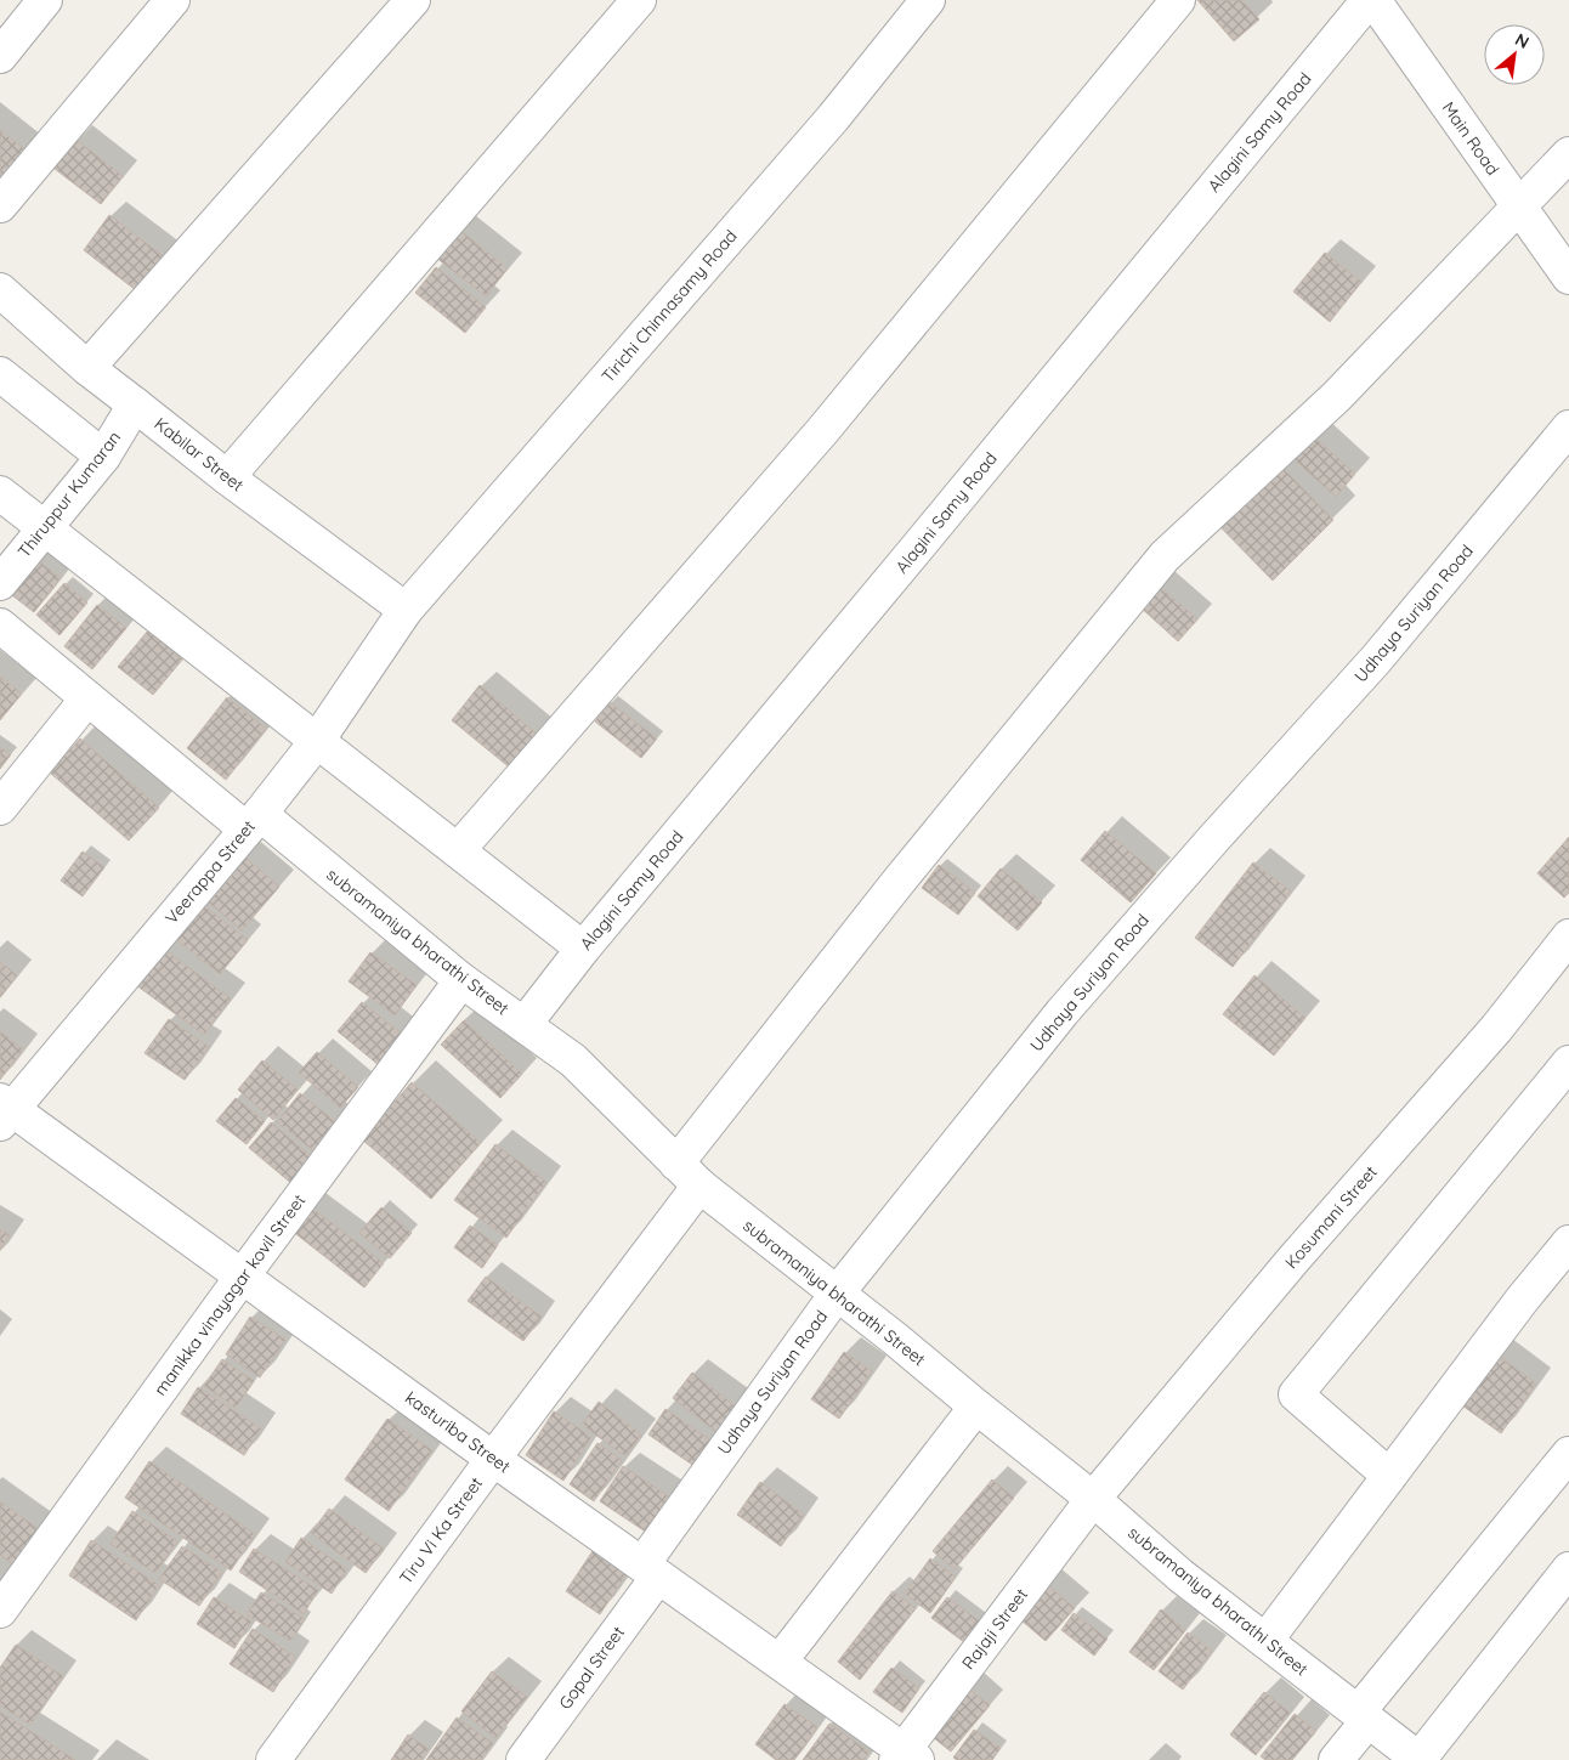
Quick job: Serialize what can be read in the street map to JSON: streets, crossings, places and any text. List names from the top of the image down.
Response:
{
  "streets": {
    "street": [
      "Alagini Samy Road",
      "Main Road",
      "Tirichi Chinnasamy Road",
      "Kabilar Street",
      "Thiruppur Kumaran",
      "Udhaya Suriyan Road",
      "Veerappa Street",
      "subramaniya bharathi Street",
      "Kosumani Street",
      "manikka vinayagar kovil Street",
      "kasturiba Street",
      "Tiru Vi Ka Street",
      "Rajaji Street",
      "Gopal Street"
    ]
  },
  "crossings": [
    ["Alagini Samy Road", "Main Road"],
    ["Alagini Samy Road", "subramaniya bharathi Street"],
    ["Main Road", "Tiru Vi Ka Street"],
    ["Tirichi Chinnasamy Road", "Kabilar Street"],
    ["Tirichi Chinnasamy Road", "Veerappa Street"],
    ["Kabilar Street", "Thiruppur Kumaran"],
    ["Kabilar Street", "Veerappa Street"],
    ["Udhaya Suriyan Road", "subramaniya bharathi Street"],
    ["Udhaya Suriyan Road", "kasturiba Street"],
    ["Udhaya Suriyan Road", "Gopal Street"],
    ["Veerappa Street", "subramaniya bharathi Street"],
    ["Veerappa Street", "kasturiba Street"],
    ["subramaniya bharathi Street", "Kosumani Street"],
    ["subramaniya bharathi Street", "manikka vinayagar kovil Street"],
    ["subramaniya bharathi Street", "Tiru Vi Ka Street"],
    ["subramaniya bharathi Street", "Rajaji Street"],
    ["Kosumani Street", "Rajaji Street"],
    ["manikka vinayagar kovil Street", "kasturiba Street"],
    ["kasturiba Street", "Tiru Vi Ka Street"],
    ["kasturiba Street", "Rajaji Street"],
    ["kasturiba Street", "Gopal Street"]
  ],
  "north": "top right"
}
